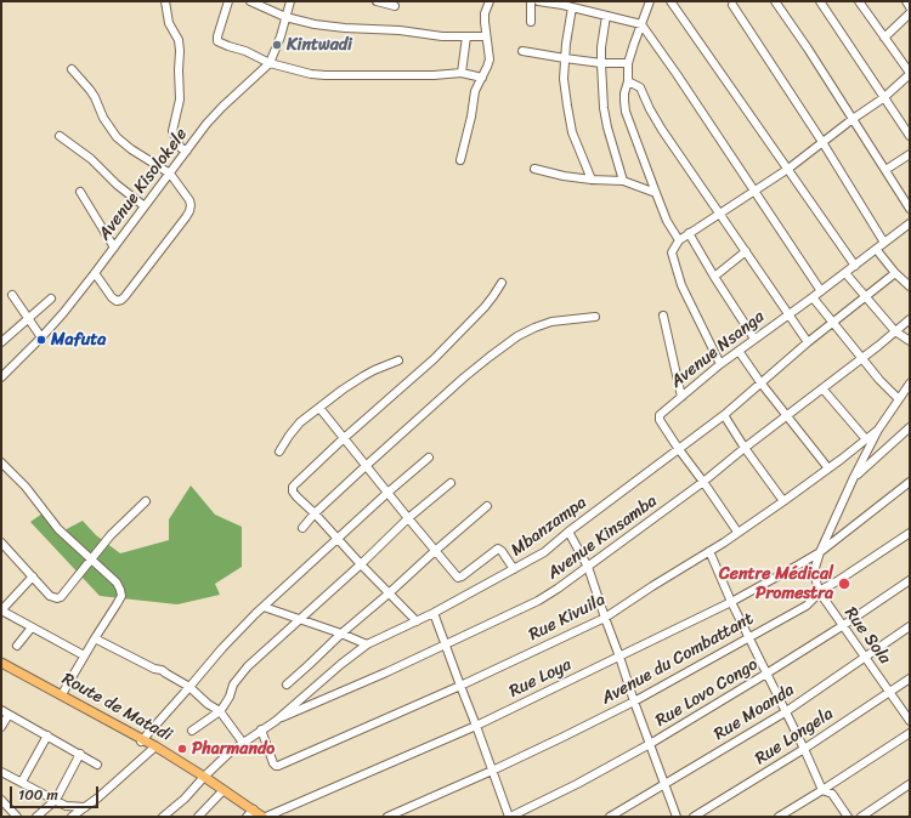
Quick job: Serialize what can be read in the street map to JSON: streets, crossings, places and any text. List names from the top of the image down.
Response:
{
  "streets": {
    "main road": ["Route de Matadi"],
    "street": [
      "Avenue Kisolokele",
      "Avenue Nsanga",
      "Mbanzampa",
      "Avenue Kinsamba",
      "Rue Kivuila",
      "Rue Sola",
      "Avenue du Combattant",
      "Rue Loya",
      "Rue Lovo Congo",
      "Rue Moanda",
      "Rue Longela"
    ]
  },
  "crossings": [
    ["Avenue Nsanga", "Mbanzampa"],
    ["Avenue Nsanga", "Avenue Kinsamba"],
    ["Avenue Nsanga", "Rue Kivuila"],
    ["Mbanzampa", "Avenue Kinsamba"],
    ["Mbanzampa", "Rue Kivuila"],
    ["Mbanzampa", "Route de Matadi"],
    ["Rue Sola", "Avenue du Combattant"],
    ["Rue Sola", "Rue Lovo Congo"],
    ["Rue Sola", "Rue Moanda"],
    ["Rue Sola", "Rue Longela"]
  ],
  "places": [
    "Kintwadi",
    "Mafuta",
    "Centre Médical Promestra",
    "Pharmando"
  ],
  "scale_bar": "100 m"
}
